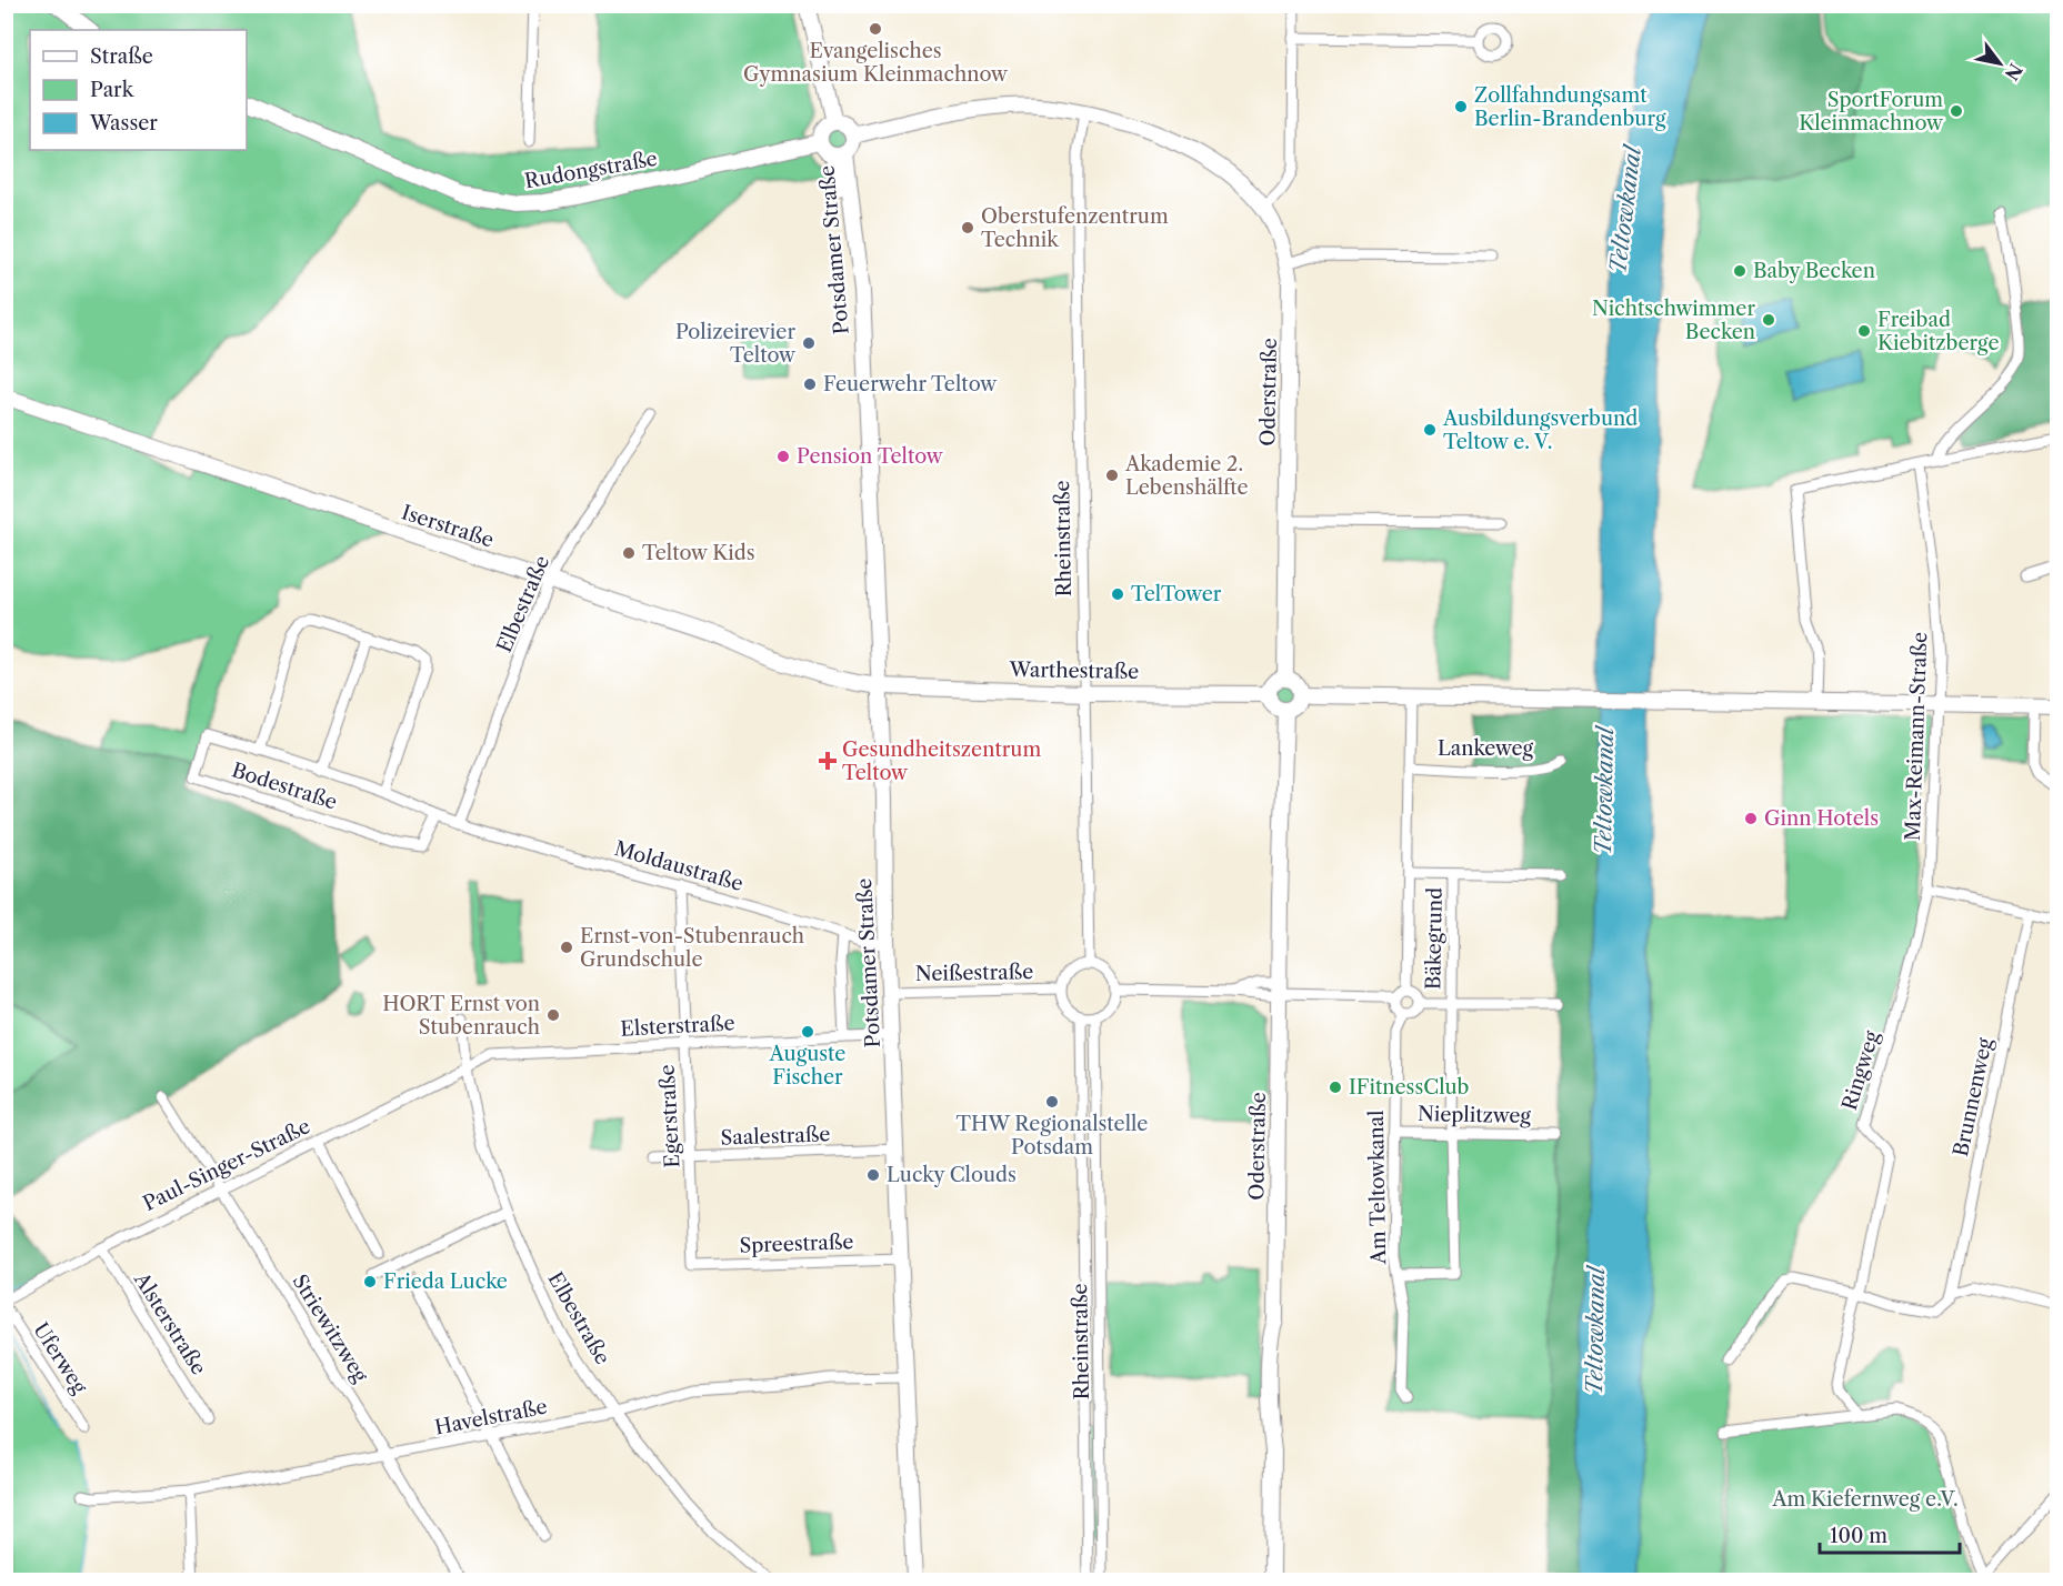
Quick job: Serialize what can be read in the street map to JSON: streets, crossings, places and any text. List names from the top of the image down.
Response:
{
  "streets": {
    "street": [
      "Rudongstraße",
      "Potsdamer Straße",
      "Oderstraße",
      "Iserstraße",
      "Rheinstraße",
      "Elbestraße",
      "Warthestraße",
      "Max-Reimann-Straße",
      "Lankeweg",
      "Bodestraße",
      "Moldaustraße",
      "Bäkegrund",
      "Neißestraße",
      "Elsterstraße",
      "Ringweg",
      "Brunnenweg",
      "Nieplitzweg",
      "Egerstraße",
      "Saalestraße",
      "Paul-Singer-Straße",
      "Am Teltowkanal",
      "Spreestraße",
      "Alsterstraße",
      "Striewitzweg",
      "Uferweg",
      "Havelstraße"
    ]
  },
  "crossings": [
    ["Rudongstraße", "Potsdamer Straße"],
    ["Rudongstraße", "Oderstraße"],
    ["Potsdamer Straße", "Oderstraße"],
    ["Potsdamer Straße", "Iserstraße"],
    ["Potsdamer Straße", "Warthestraße"],
    ["Potsdamer Straße", "Moldaustraße"],
    ["Potsdamer Straße", "Neißestraße"],
    ["Potsdamer Straße", "Elsterstraße"],
    ["Potsdamer Straße", "Saalestraße"],
    ["Potsdamer Straße", "Spreestraße"],
    ["Potsdamer Straße", "Havelstraße"],
    ["Oderstraße", "Rheinstraße"],
    ["Oderstraße", "Warthestraße"],
    ["Iserstraße", "Elbestraße"],
    ["Iserstraße", "Warthestraße"],
    ["Rheinstraße", "Warthestraße"],
    ["Rheinstraße", "Neißestraße"],
    ["Elbestraße", "Bodestraße"],
    ["Elbestraße", "Moldaustraße"],
    ["Elbestraße", "Elsterstraße"],
    ["Elbestraße", "Paul-Singer-Straße"],
    ["Elbestraße", "Havelstraße"],
    ["Max-Reimann-Straße", "Ringweg"],
    ["Bodestraße", "Moldaustraße"],
    ["Moldaustraße", "Egerstraße"],
    ["Bäkegrund", "Nieplitzweg"],
    ["Bäkegrund", "Am Teltowkanal"],
    ["Elsterstraße", "Egerstraße"],
    ["Elsterstraße", "Paul-Singer-Straße"],
    ["Nieplitzweg", "Am Teltowkanal"],
    ["Egerstraße", "Saalestraße"],
    ["Egerstraße", "Spreestraße"],
    ["Paul-Singer-Straße", "Alsterstraße"],
    ["Paul-Singer-Straße", "Striewitzweg"],
    ["Striewitzweg", "Havelstraße"]
  ],
  "water": ["Teltowkanal"],
  "parks": ["Am Kiefernweg e.V."],
  "places": {
    "other": [
      "Evangelisches Gymnasium Kleinmachnow",
      "Zollfahndungsamt Berlin-Brandenburg",
      "SportForum Kleinmachnow",
      "Oberstufenzentrum Technik",
      "Baby Becken",
      "Nichtschwimmer Becken",
      "Freibad Kiebitzberge",
      "Polizeirevier Teltow",
      "Feuerwehr Teltow",
      "Ausbildungsverbund Teltow e. V.",
      "Pension Teltow",
      "Akademie 2. Lebenshälfte",
      "Teltow Kids",
      "TelTower",
      "Ginn Hotels",
      "Ernst-von-Stubenrauch Grundschule",
      "HORT Ernst von Stubenrauch",
      "Auguste Fischer",
      "IFitnessClub",
      "THW Regionalstelle Potsdam",
      "Lucky Clouds",
      "Frieda Lucke"
    ],
    "health": ["Gesundheitszentrum Teltow"]
  },
  "legend": ["Straße", "Park", "Wasser"],
  "scale_bar": "100 m",
  "north": "bottom right"
}
